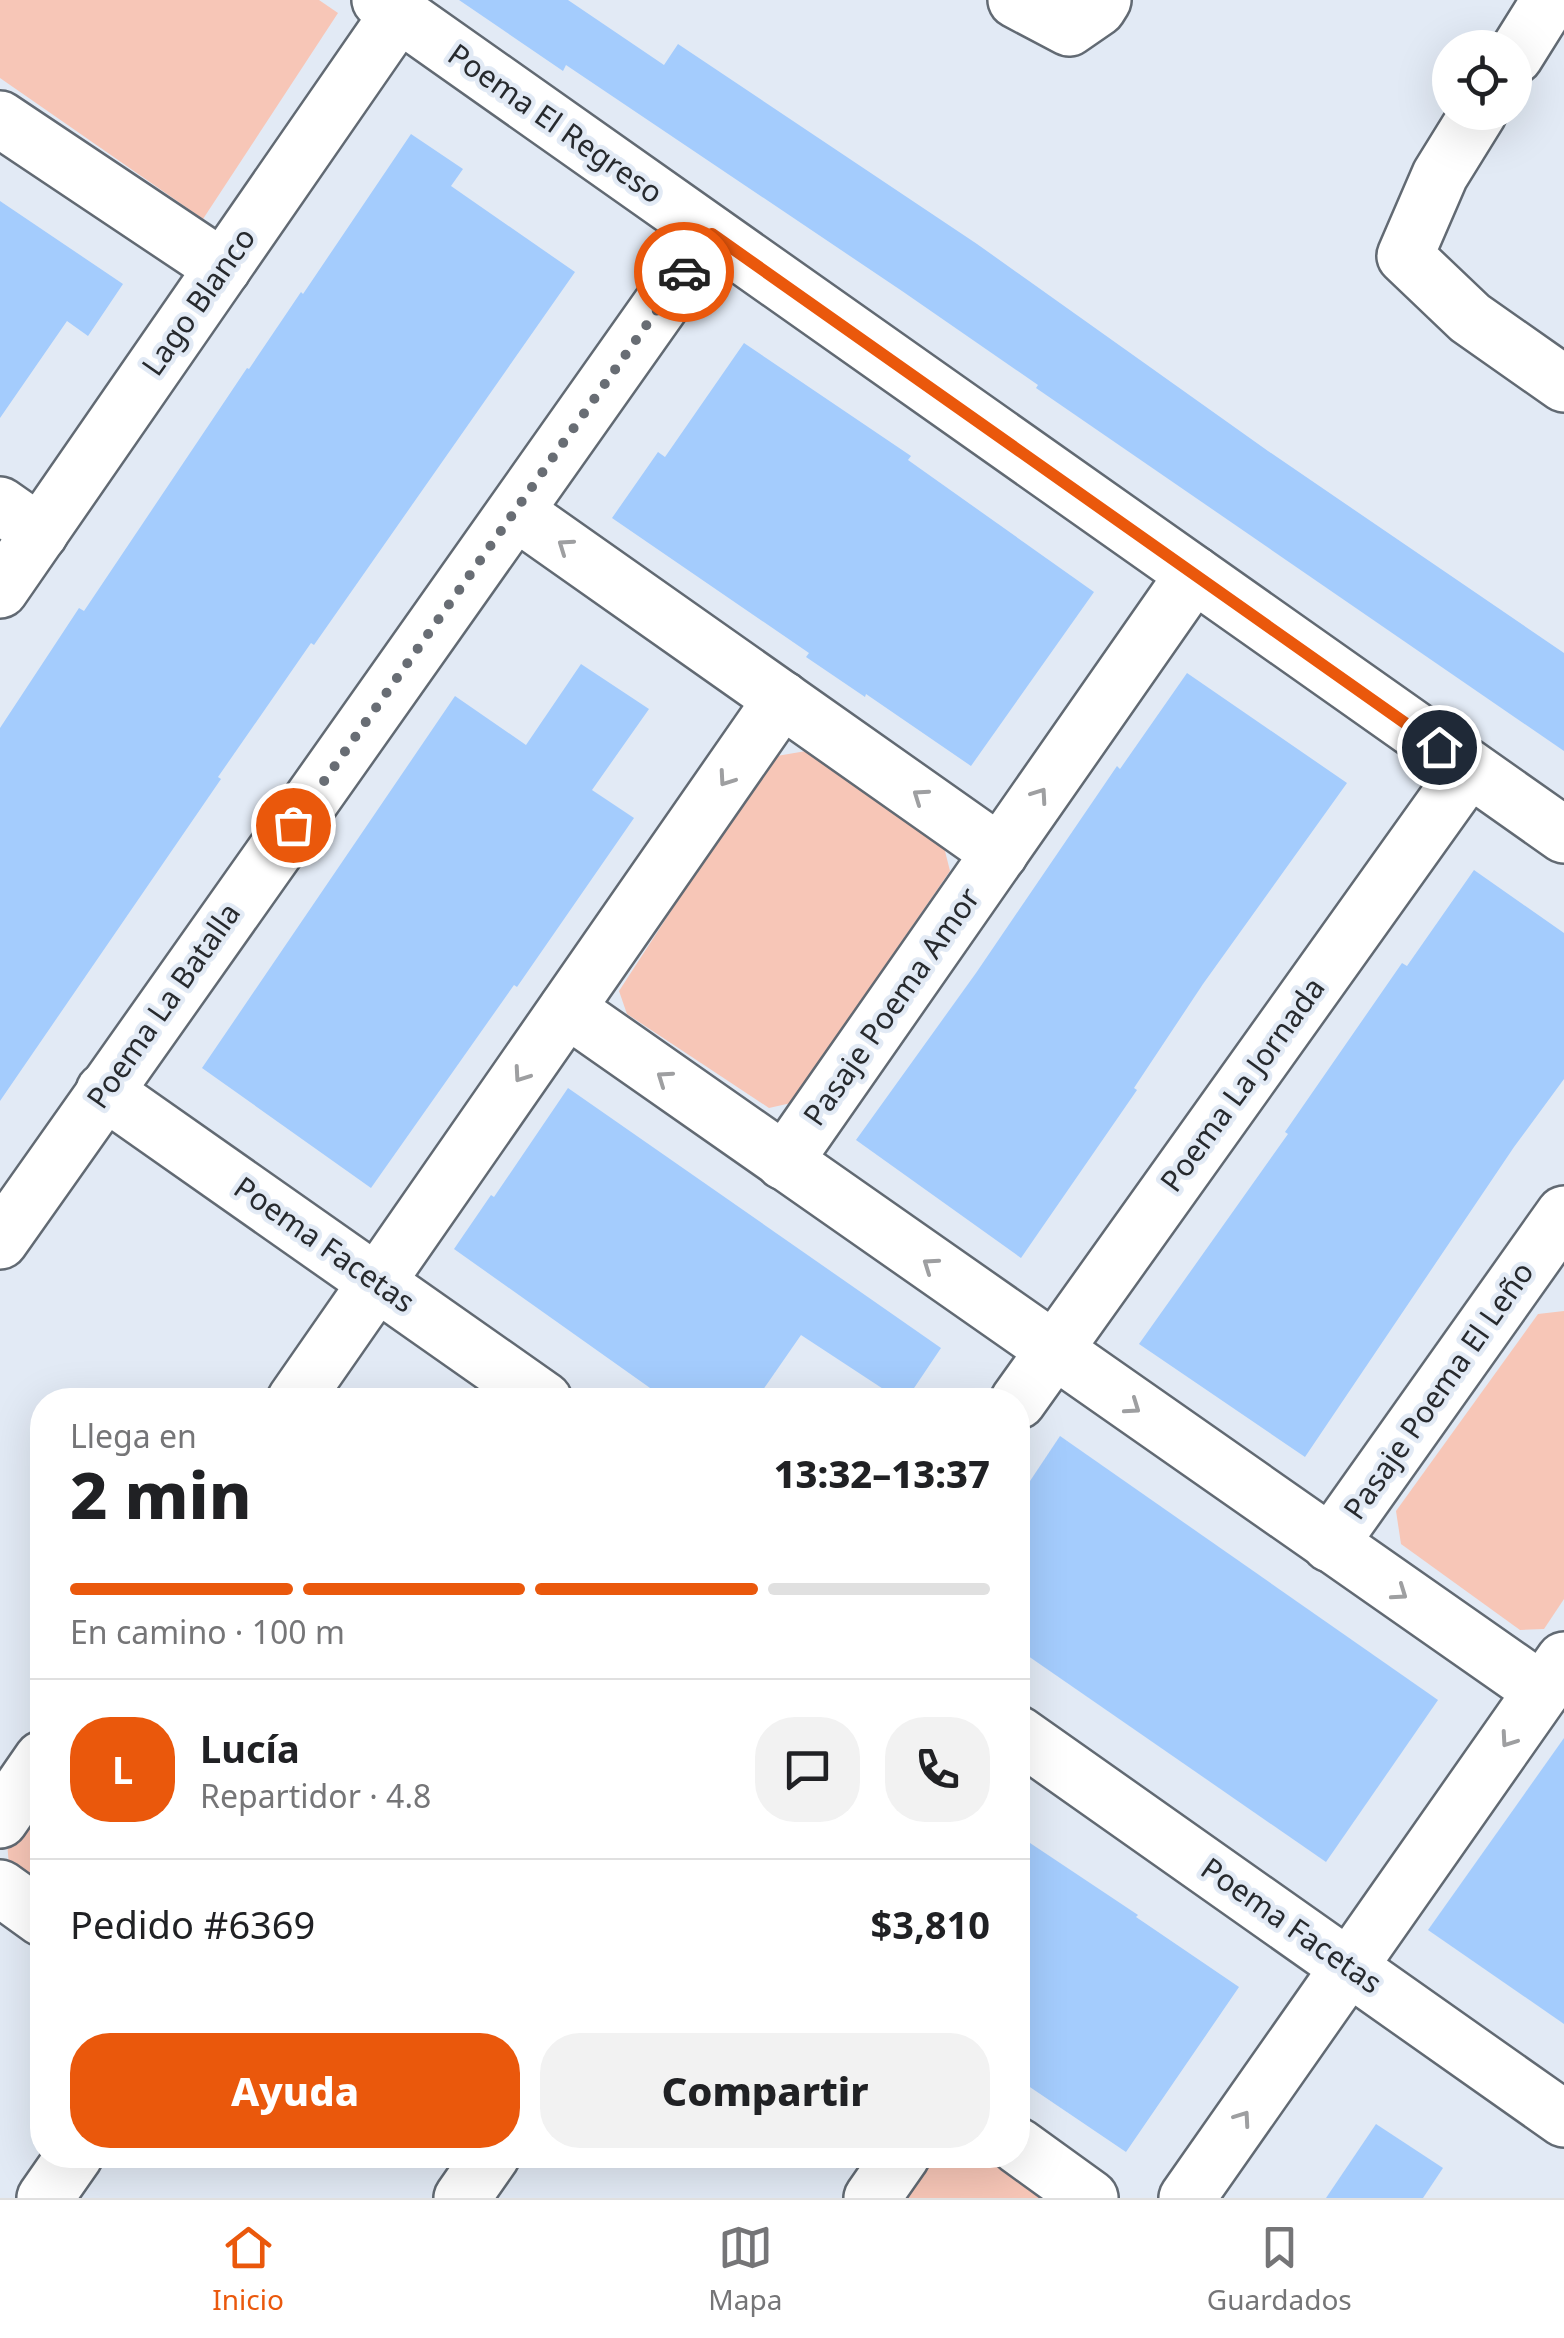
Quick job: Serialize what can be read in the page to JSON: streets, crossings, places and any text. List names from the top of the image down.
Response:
{
  "streets": {
    "street": [
      "Poema El Regreso",
      "Lago Blanco",
      "Poema La Batalla",
      "Pasaje Poema Amor",
      "Poema La Jornada",
      "Poema Facetas",
      "Pasaje Poema El Leño"
    ]
  },
  "crossings": [
    ["Poema El Regreso", "Lago Blanco"],
    ["Poema El Regreso", "Poema La Batalla"],
    ["Poema El Regreso", "Pasaje Poema Amor"],
    ["Poema El Regreso", "Poema La Jornada"],
    ["Poema La Batalla", "Poema Facetas"],
    ["Poema La Jornada", "Pasaje Poema El Leño"],
    ["Poema Facetas", "Pasaje Poema El Leño"]
  ],
  "one_way": ["Pasaje Poema Amor"],
  "page": {
    "heading": ["2 min", "Llega en", "13:32–13:37"],
    "panel": [
      "Lucía",
      "Repartidor · 4.8",
      "Pedido #6369",
      "$3,810"
    ],
    "bar": "En camino · 100 m",
    "round": "L",
    "buttons": ["Ayuda", "Compartir"],
    "tabs": ["Inicio", "Mapa", "Guardados"]
  }
}
